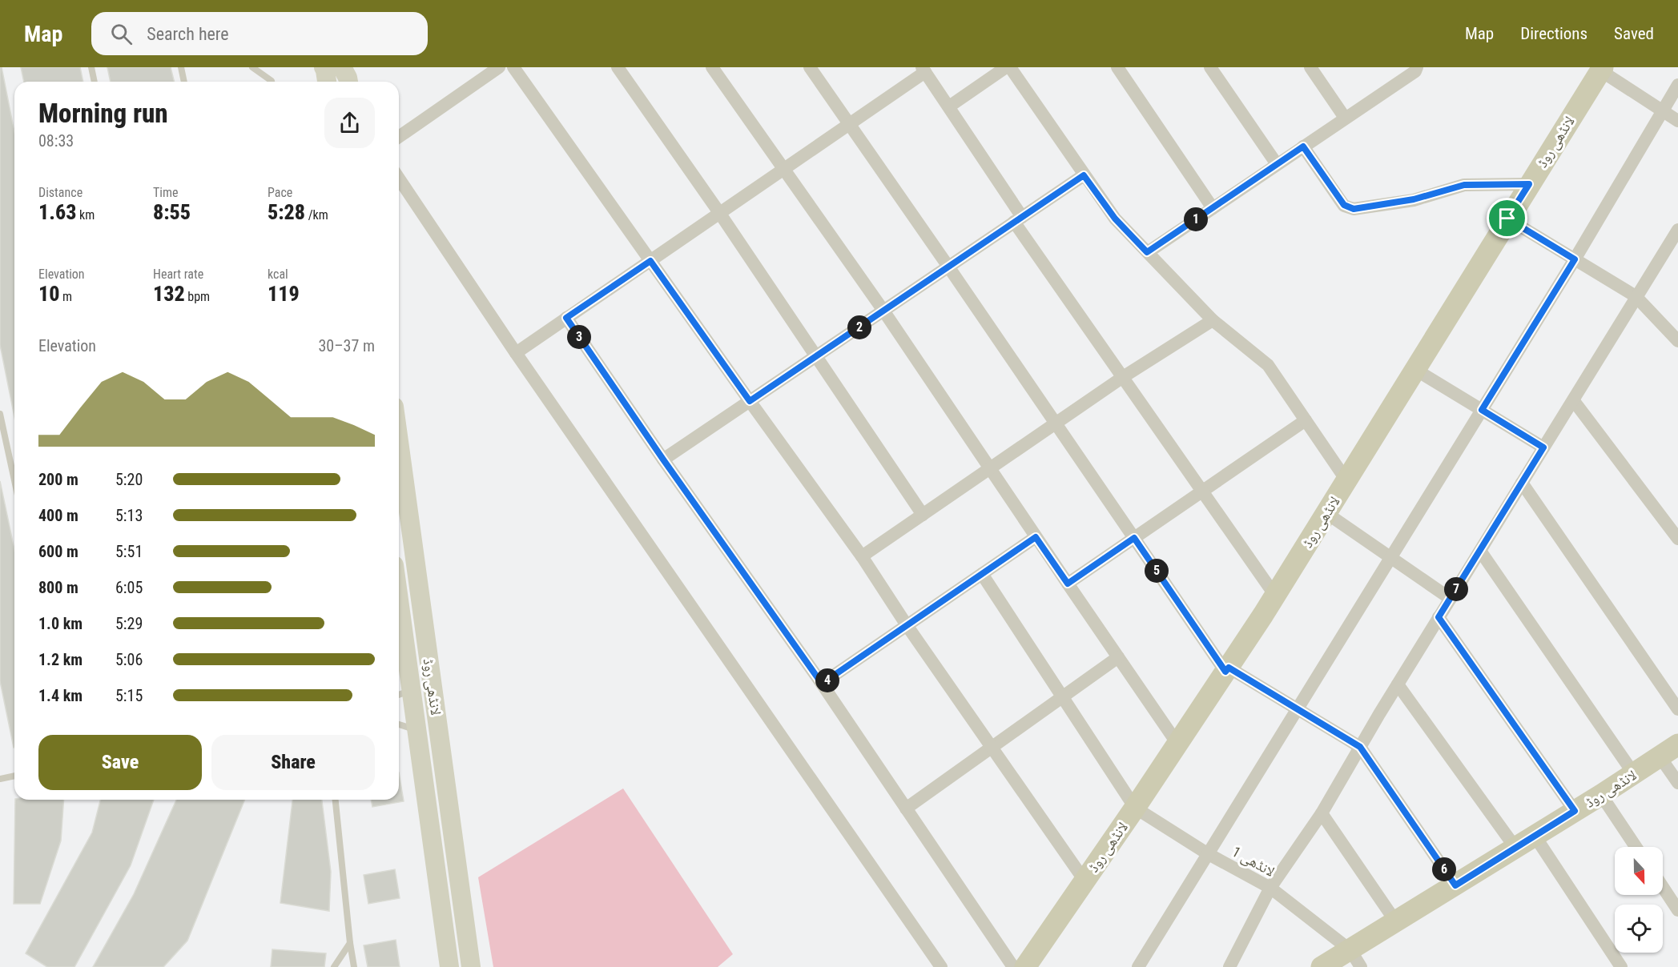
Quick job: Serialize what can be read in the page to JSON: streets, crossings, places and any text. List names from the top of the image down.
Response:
{
  "streets": {
    "main road": ["لانڈھی روڈ"],
    "street": ["لانڈھی 1"]
  },
  "crossings": [
    ["لانڈھی روڈ", "لانڈھی 1"]
  ],
  "north": "bottom",
  "page": {
    "header": "Map",
    "search": "Search here",
    "nav": ["Map", "Directions", "Saved"],
    "heading": ["Morning run", "08:33"],
    "stats": [
      ["Distance", "1.63 km"],
      ["Time", "8:55"],
      ["Pace", "5:28 /km"],
      ["Elevation", "10 m"],
      ["Heart rate", "132 bpm"],
      ["kcal", "119"]
    ],
    "pins": [
      "1",
      "2",
      "3",
      "5",
      "7",
      "4",
      "6"
    ],
    "chart": ["Elevation", "30–37 m"],
    "list": [
      {
        "name": "200 m",
        "note": "5:20"
      },
      {
        "name": "400 m",
        "note": "5:13"
      },
      {
        "name": "600 m",
        "note": "5:51"
      },
      {
        "name": "800 m",
        "note": "6:05"
      },
      {
        "name": "1.0 km",
        "note": "5:29"
      },
      {
        "name": "1.2 km",
        "note": "5:06"
      },
      {
        "name": "1.4 km",
        "note": "5:15"
      }
    ],
    "buttons": ["Save", "Share"]
  }
}
